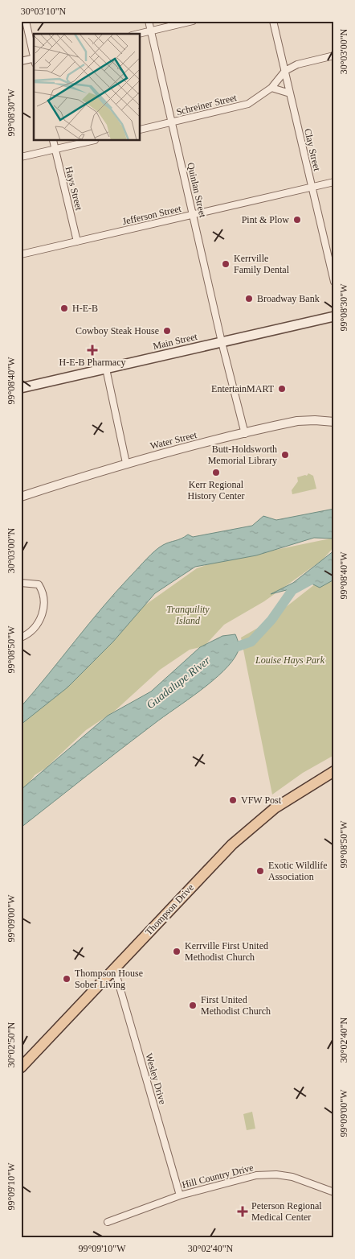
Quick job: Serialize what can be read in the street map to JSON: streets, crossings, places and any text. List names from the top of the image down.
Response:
{
  "streets": {
    "main road": ["Main Street", "Thompson Drive"],
    "street": [
      "Schreiner Street",
      "Clay Street",
      "Hays Street",
      "Quinlan Street",
      "Jefferson Street",
      "Water Street",
      "Wesley Drive",
      "Hill Country Drive"
    ]
  },
  "crossings": [
    ["Schreiner Street", "Clay Street"],
    ["Schreiner Street", "Quinlan Street"],
    ["Clay Street", "Jefferson Street"],
    ["Hays Street", "Jefferson Street"],
    ["Quinlan Street", "Jefferson Street"],
    ["Quinlan Street", "Main Street"],
    ["Quinlan Street", "Water Street"],
    ["Thompson Drive", "Wesley Drive"],
    ["Wesley Drive", "Hill Country Drive"]
  ],
  "water": ["Guadalupe River"],
  "parks": ["Tranquility Island", "Louise Hays Park"],
  "places": {
    "other": [
      "Pint & Plow",
      "Kerrville Family Dental",
      "Broadway Bank",
      "H-E-B",
      "Cowboy Steak House",
      "EntertainMART",
      "Butt-Holdsworth Memorial Library",
      "Kerr Regional History Center",
      "VFW Post",
      "Exotic Wildlife Association",
      "Kerrville First United Methodist Church",
      "Thompson House Sober Living",
      "First United Methodist Church"
    ],
    "health": ["H-E-B Pharmacy", "Peterson Regional Medical Center"]
  },
  "coordinates": [
    "30°03'10\"N",
    "30°03'00\"N",
    "99°08'30\"W",
    "99°08'40\"W",
    "99°08'50\"W",
    "99°09'00\"W",
    "30°02'40\"N",
    "30°02'50\"N",
    "99°09'10\"W"
  ]
}
